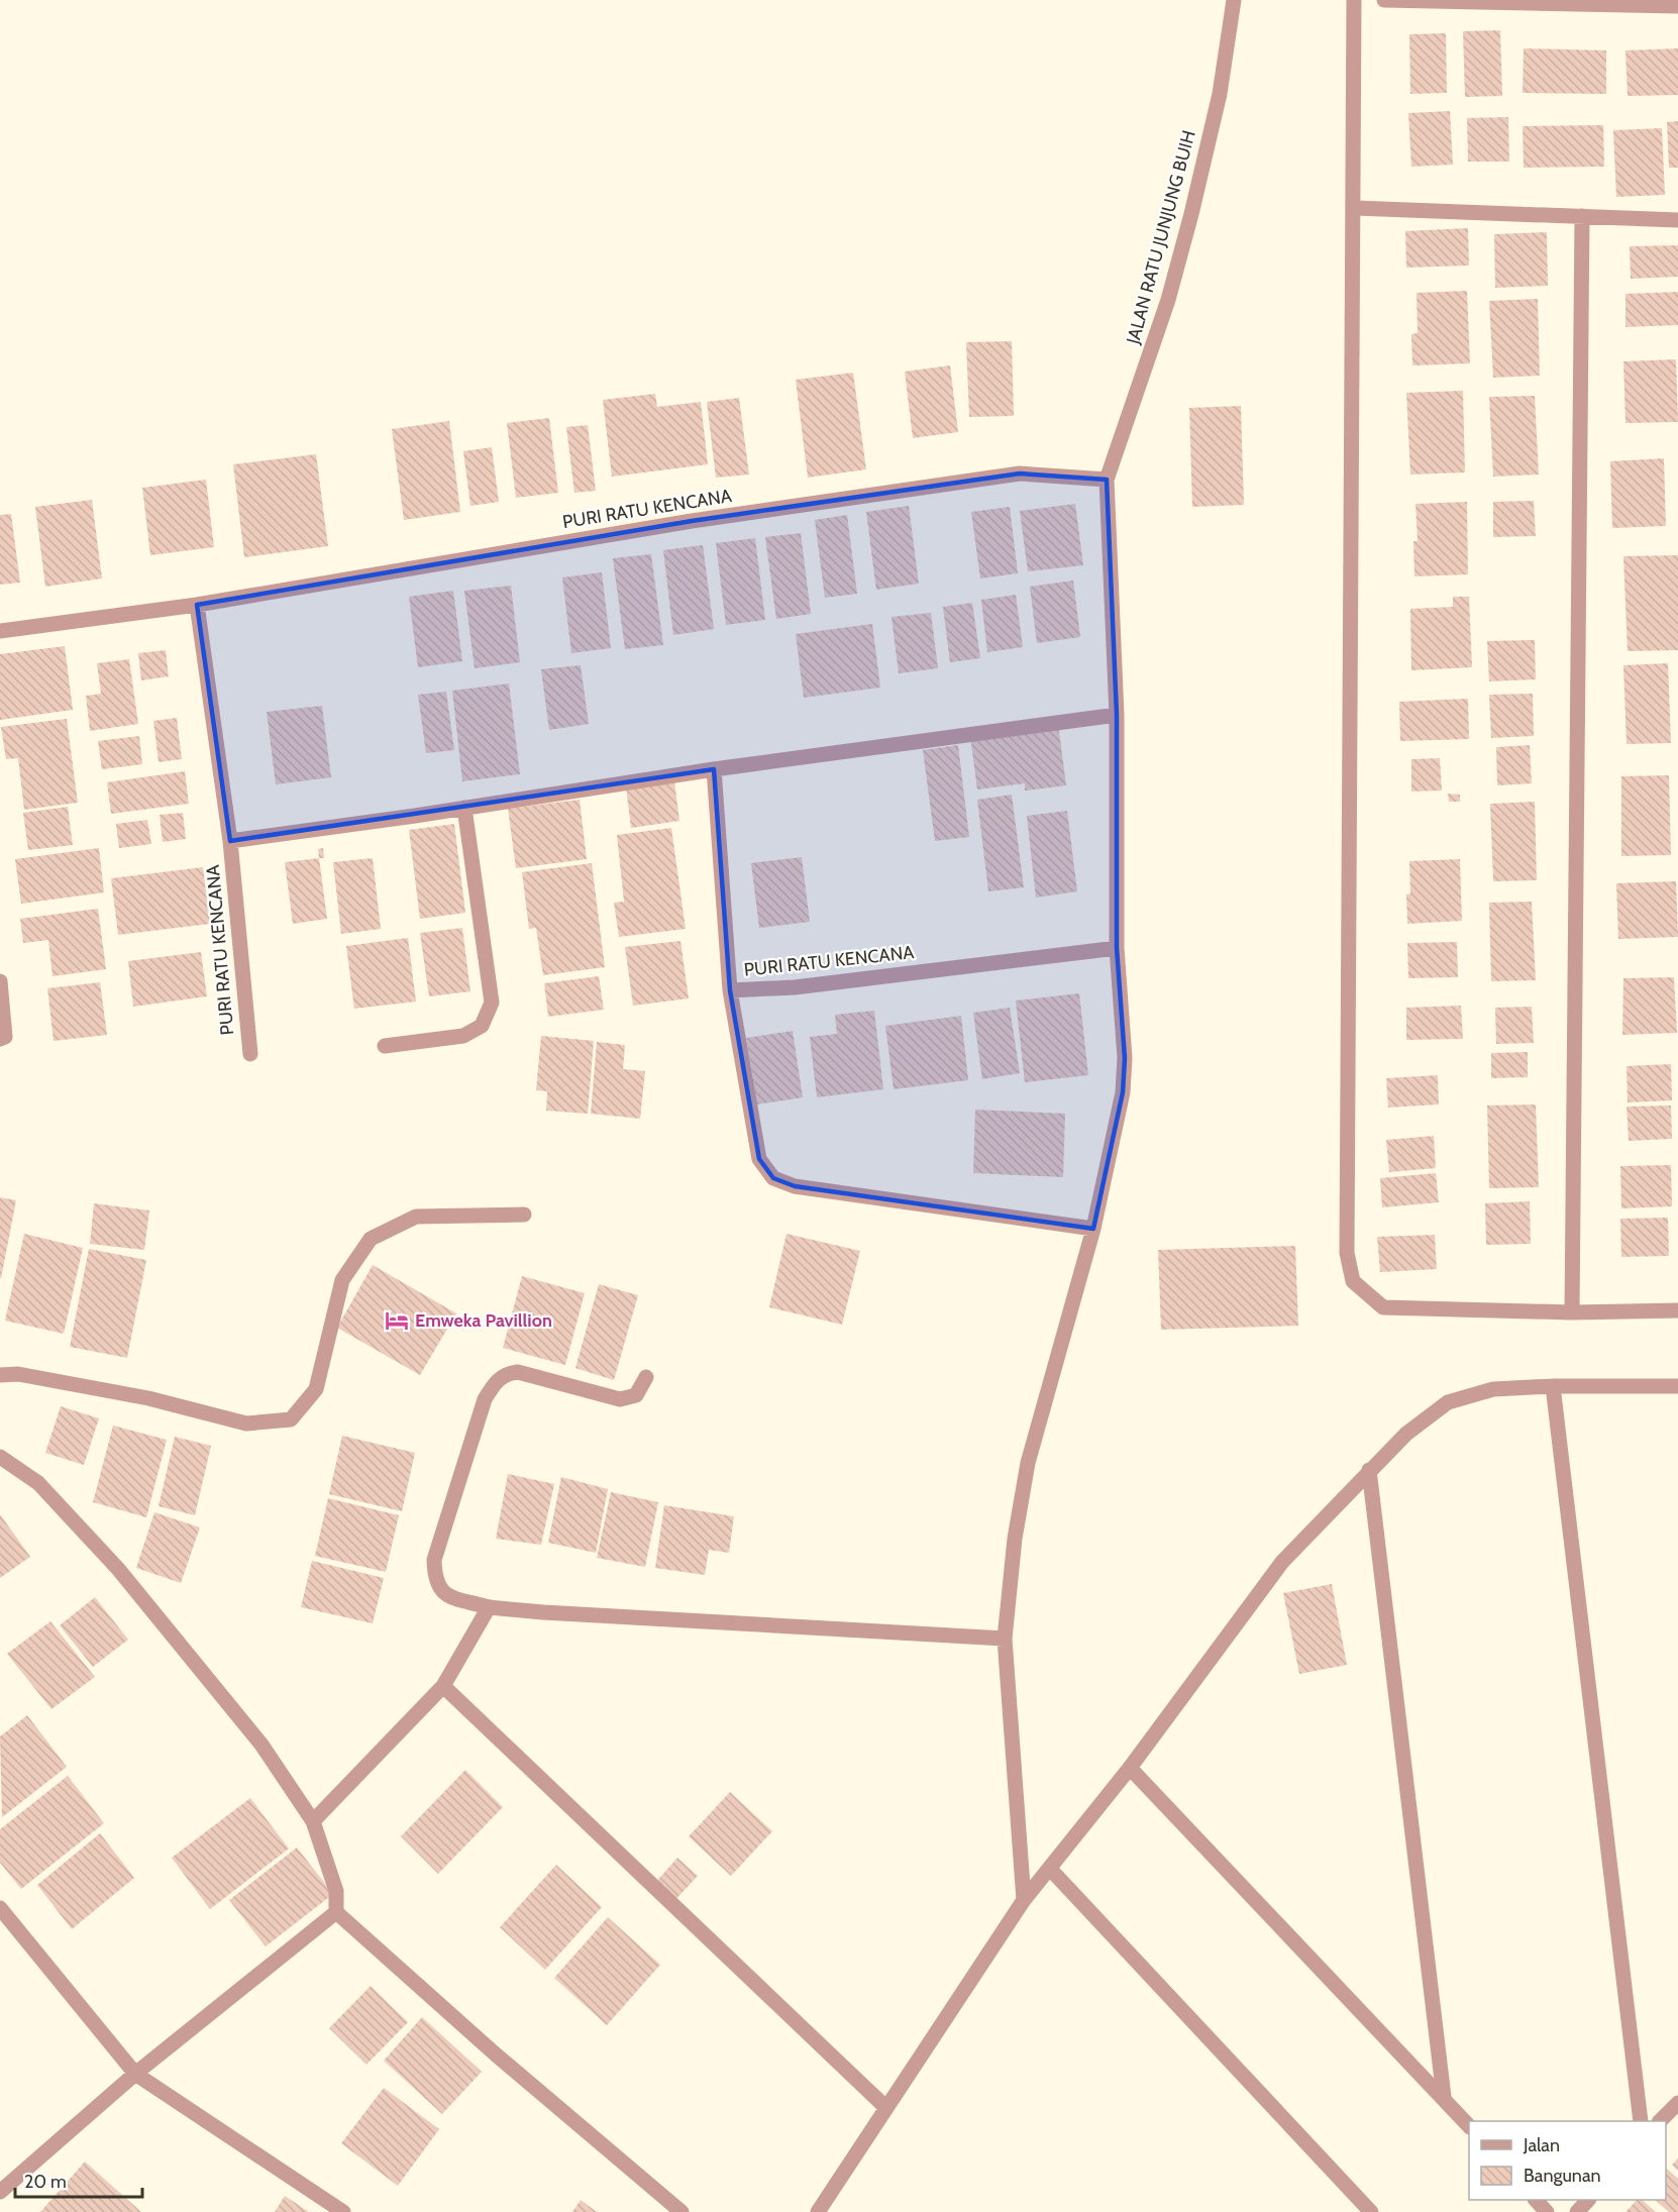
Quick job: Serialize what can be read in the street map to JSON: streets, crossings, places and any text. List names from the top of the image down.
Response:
{
  "streets": {
    "street": ["JALAN RATU JUNJUNG BUIH", "PURI RATU KENCANA"]
  },
  "crossings": [
    ["JALAN RATU JUNJUNG BUIH", "PURI RATU KENCANA"]
  ],
  "places": {
    "hotel": ["Emweka Pavillion"]
  },
  "legend": ["Jalan", "Bangunan"],
  "scale_bar": "20 m"
}
